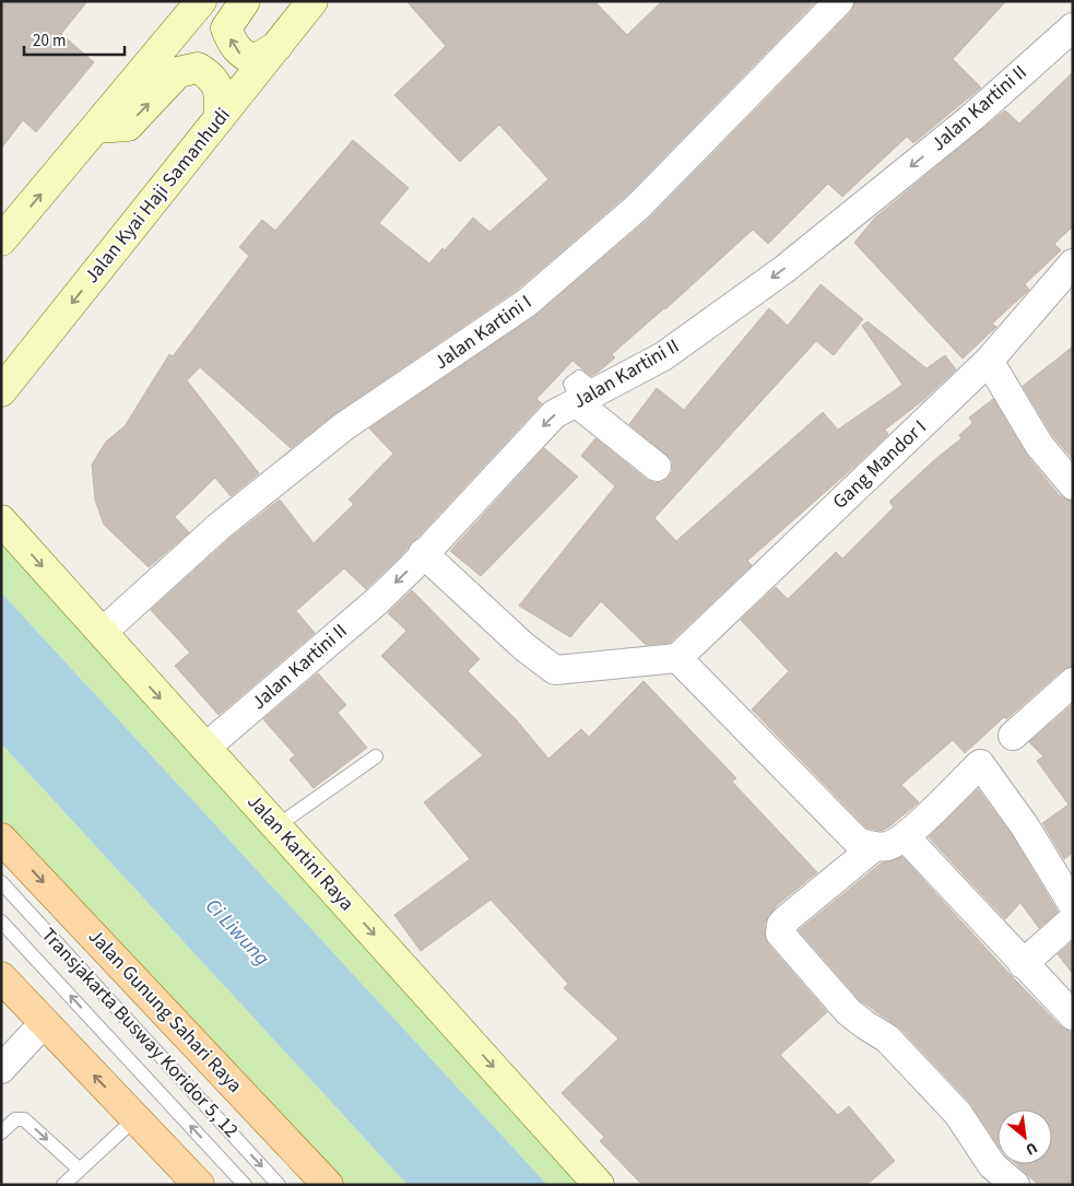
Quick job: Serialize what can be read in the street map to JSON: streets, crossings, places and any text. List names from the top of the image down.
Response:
{
  "streets": {
    "main road": ["Jalan Kyai Haji Samanhudi", "Jalan Kartini Raya", "Jalan Gunung Sahari Raya"],
    "street": ["Jalan Kartini II", "Jalan Kartini I", "Gang Mandor I"],
    "lane": ["Transjakarta Busway Koridor 5, 12"]
  },
  "crossings": [
    ["Jalan Kartini II", "Jalan Kartini Raya"],
    ["Jalan Kartini I", "Jalan Kartini Raya"]
  ],
  "one_way": ["Jalan Kartini II", "Jalan Kartini Raya"],
  "water": ["Ci Liwung"],
  "scale_bar": "20 m",
  "north": "bottom right"
}
